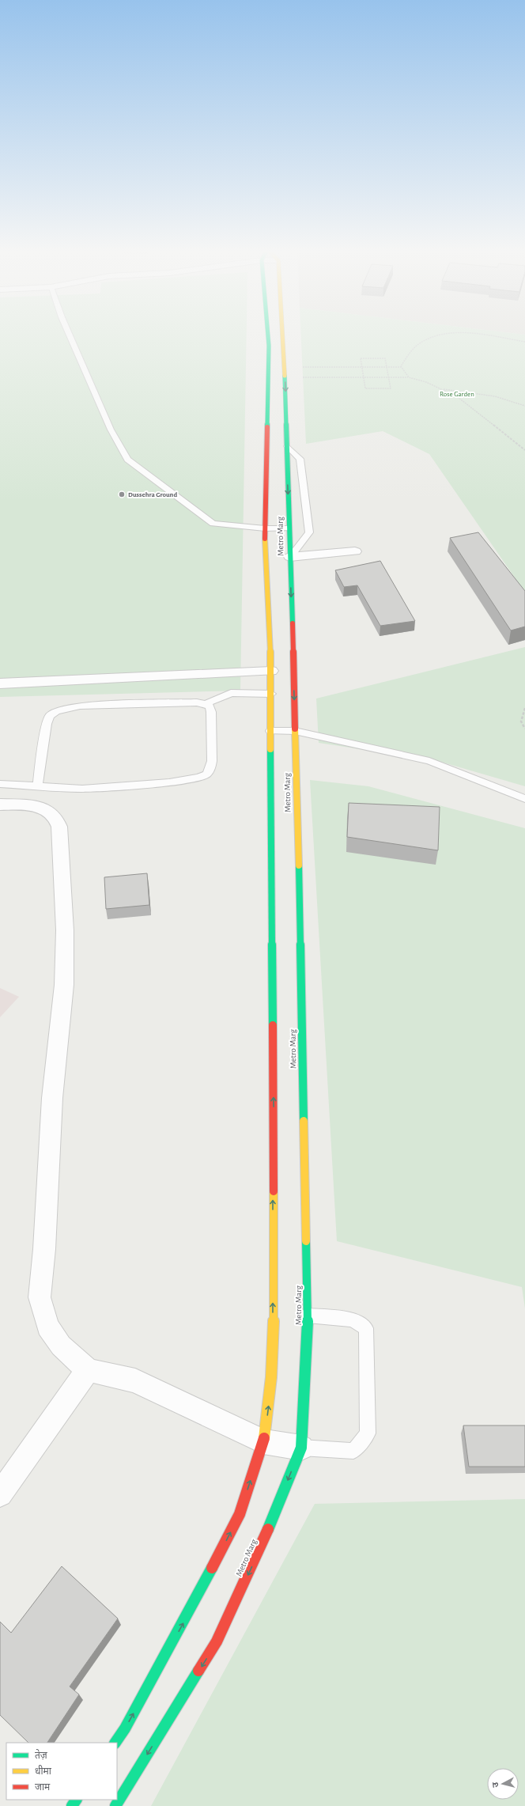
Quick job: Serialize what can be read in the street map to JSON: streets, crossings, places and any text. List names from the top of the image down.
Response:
{
  "streets": {
    "street": ["Metro Marg"]
  },
  "parks": ["Rose Garden"],
  "places": ["Dussehra Ground"],
  "legend": ["तेज़", "धीमा", "जाम"],
  "north": "left"
}
